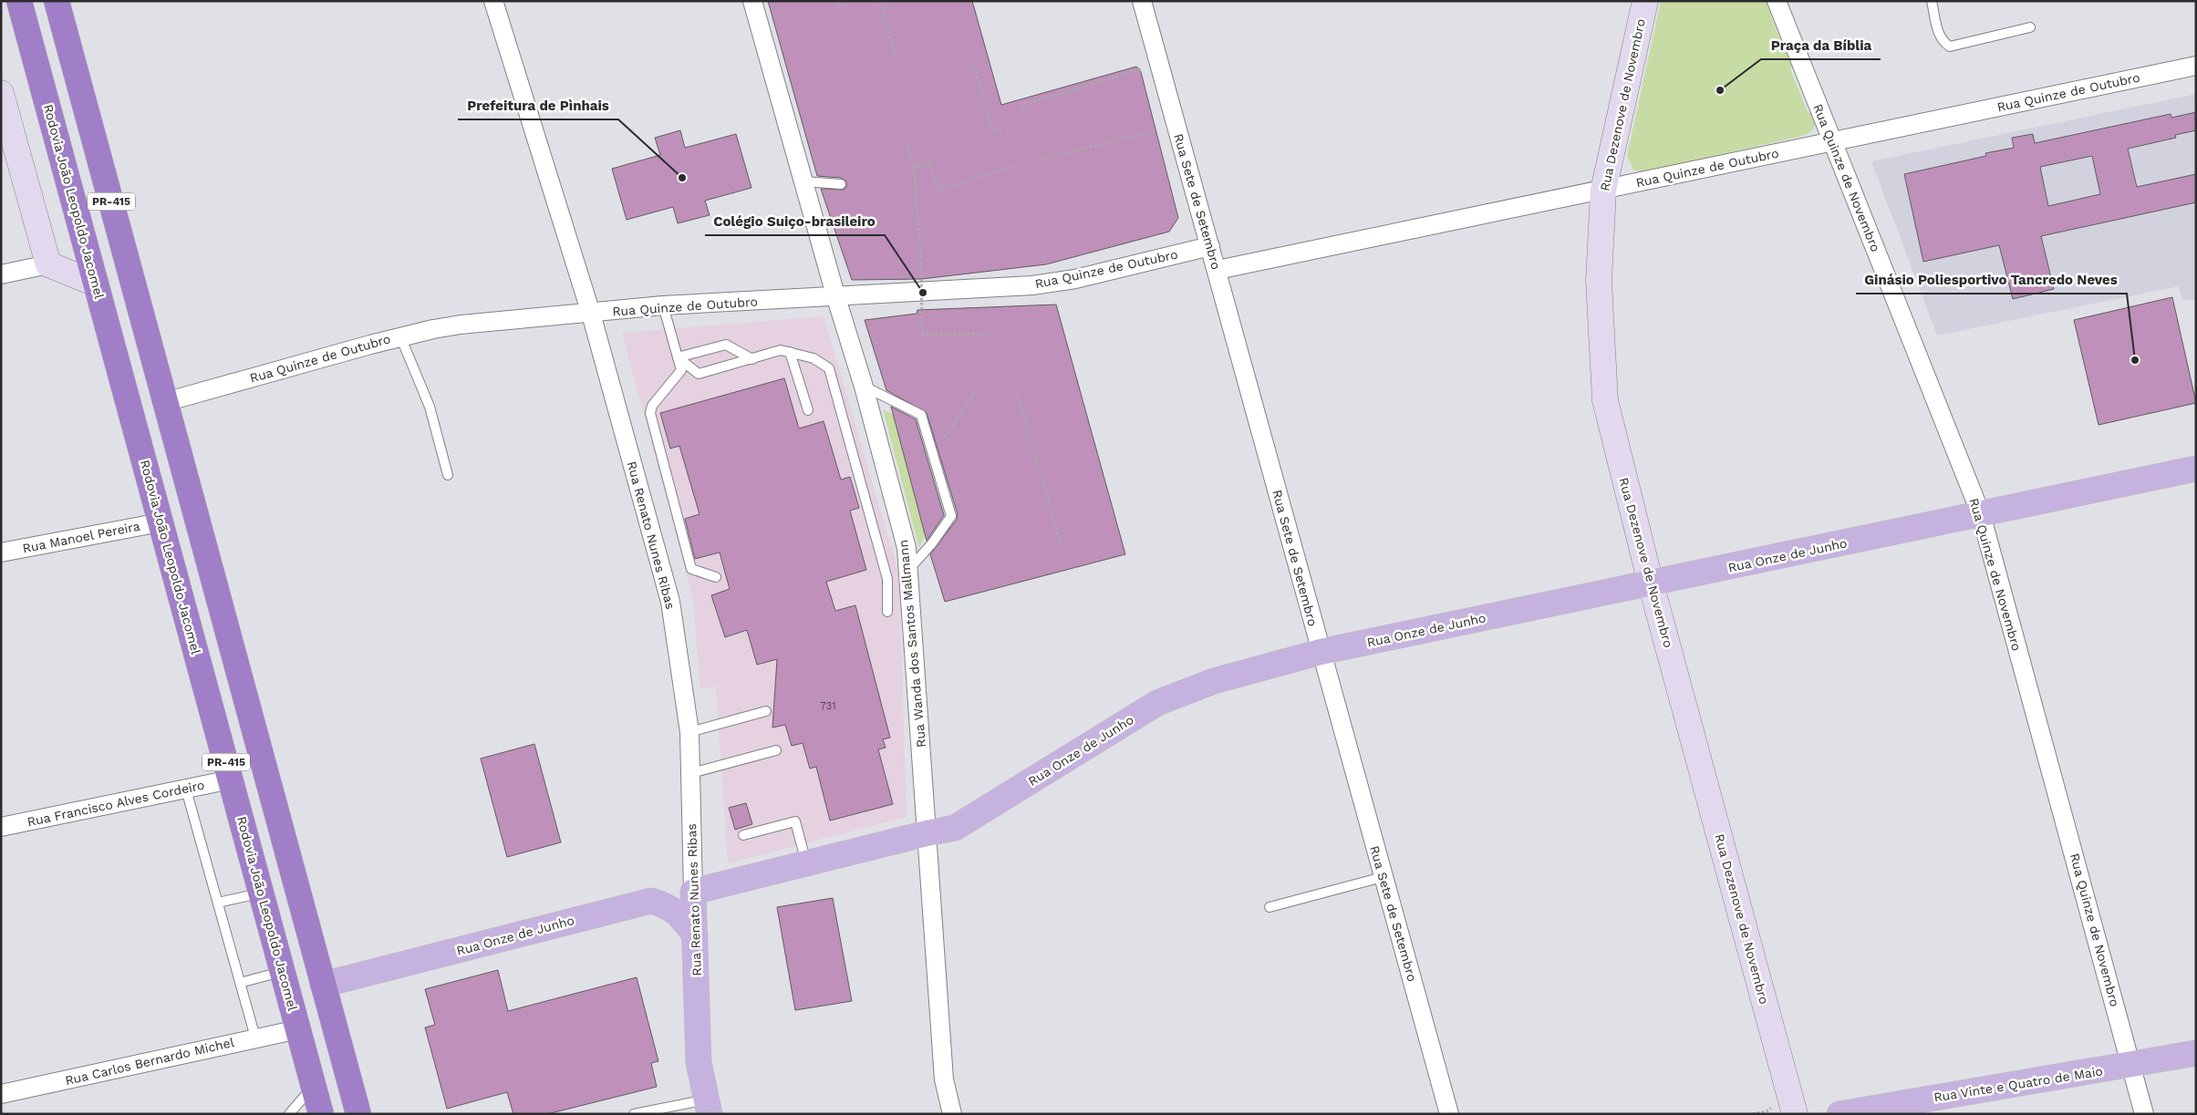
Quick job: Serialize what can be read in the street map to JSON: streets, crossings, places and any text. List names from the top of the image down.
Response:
{
  "streets": {
    "highway": ["Rodovia João Leopoldo Jacomel", "PR-415"],
    "main road": ["Rua Renato Nunes Ribas", "Rua Onze de Junho", "Rua Vinte e Quatro de Maio"],
    "street": [
      "Rua Quinze de Outubro",
      "Rua Dezenove de Novembro",
      "Rua Quinze de Novembro",
      "Rua Sete de Setembro",
      "Rua Manoel Pereira",
      "Rua Wanda dos Santos Mallmann",
      "Rua Francisco Alves Cordeiro",
      "Rua Carlos Bernardo Michel"
    ]
  },
  "crossings": [
    ["Rua Quinze de Outubro", "Rua Dezenove de Novembro"],
    ["Rua Quinze de Outubro", "Rua Quinze de Novembro"],
    ["Rua Quinze de Outubro", "PR-415"],
    ["Rua Quinze de Outubro", "Rua Sete de Setembro"],
    ["Rua Quinze de Outubro", "Rua Renato Nunes Ribas"],
    ["Rua Quinze de Outubro", "Rua Wanda dos Santos Mallmann"],
    ["Rua Dezenove de Novembro", "Rua Onze de Junho"],
    ["Rua Quinze de Novembro", "Rua Onze de Junho"],
    ["Rua Quinze de Novembro", "Rua Vinte e Quatro de Maio"],
    ["Rodovia João Leopoldo Jacomel", "Rua Manoel Pereira"],
    ["Rodovia João Leopoldo Jacomel", "Rua Francisco Alves Cordeiro"],
    ["Rodovia João Leopoldo Jacomel", "Rua Carlos Bernardo Michel"],
    ["PR-415", "Rua Onze de Junho"],
    ["Rua Sete de Setembro", "Rua Onze de Junho"],
    ["Rua Renato Nunes Ribas", "Rua Onze de Junho"],
    ["Rua Onze de Junho", "Rua Wanda dos Santos Mallmann"]
  ],
  "places": [
    "Praça da Bíblia",
    "Prefeitura de Pìnhais",
    "Colégio Suiço-brasileiro",
    "Ginásio Poliesportivo Tancredo Neves"
  ],
  "house_numbers": ["731"]
}
